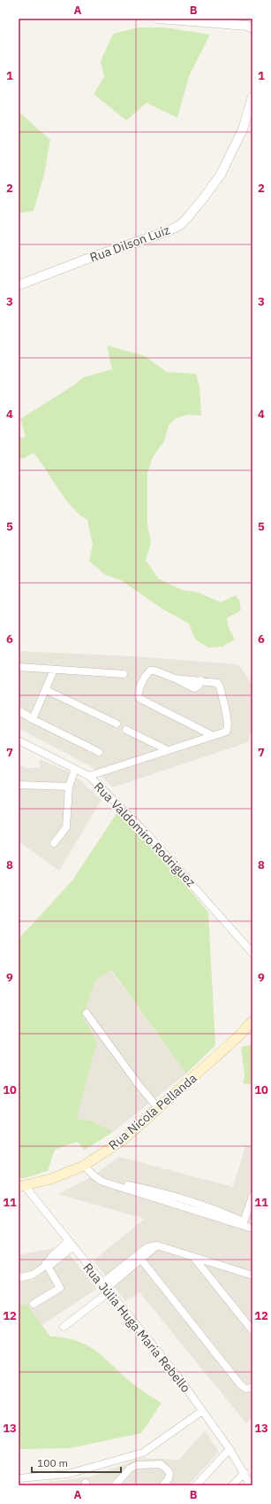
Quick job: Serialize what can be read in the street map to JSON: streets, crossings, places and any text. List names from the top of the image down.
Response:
{
  "streets": {
    "main road": ["Rua Nicola Pellanda"],
    "street": ["Rua Dilson Luiz", "Rua Valdomiro Rodriguez", "Rua Júlia Huga Maria Rebello"]
  },
  "crossings": [
    ["Rua Nicola Pellanda", "Rua Júlia Huga Maria Rebello"]
  ],
  "scale_bar": "100 m",
  "grid": {
    "columns": ["A", "B"],
    "rows": [
      "1",
      "2",
      "3",
      "4",
      "5",
      "6",
      "7",
      "8",
      "9",
      "10",
      "11",
      "12",
      "13"
    ]
  }
}
